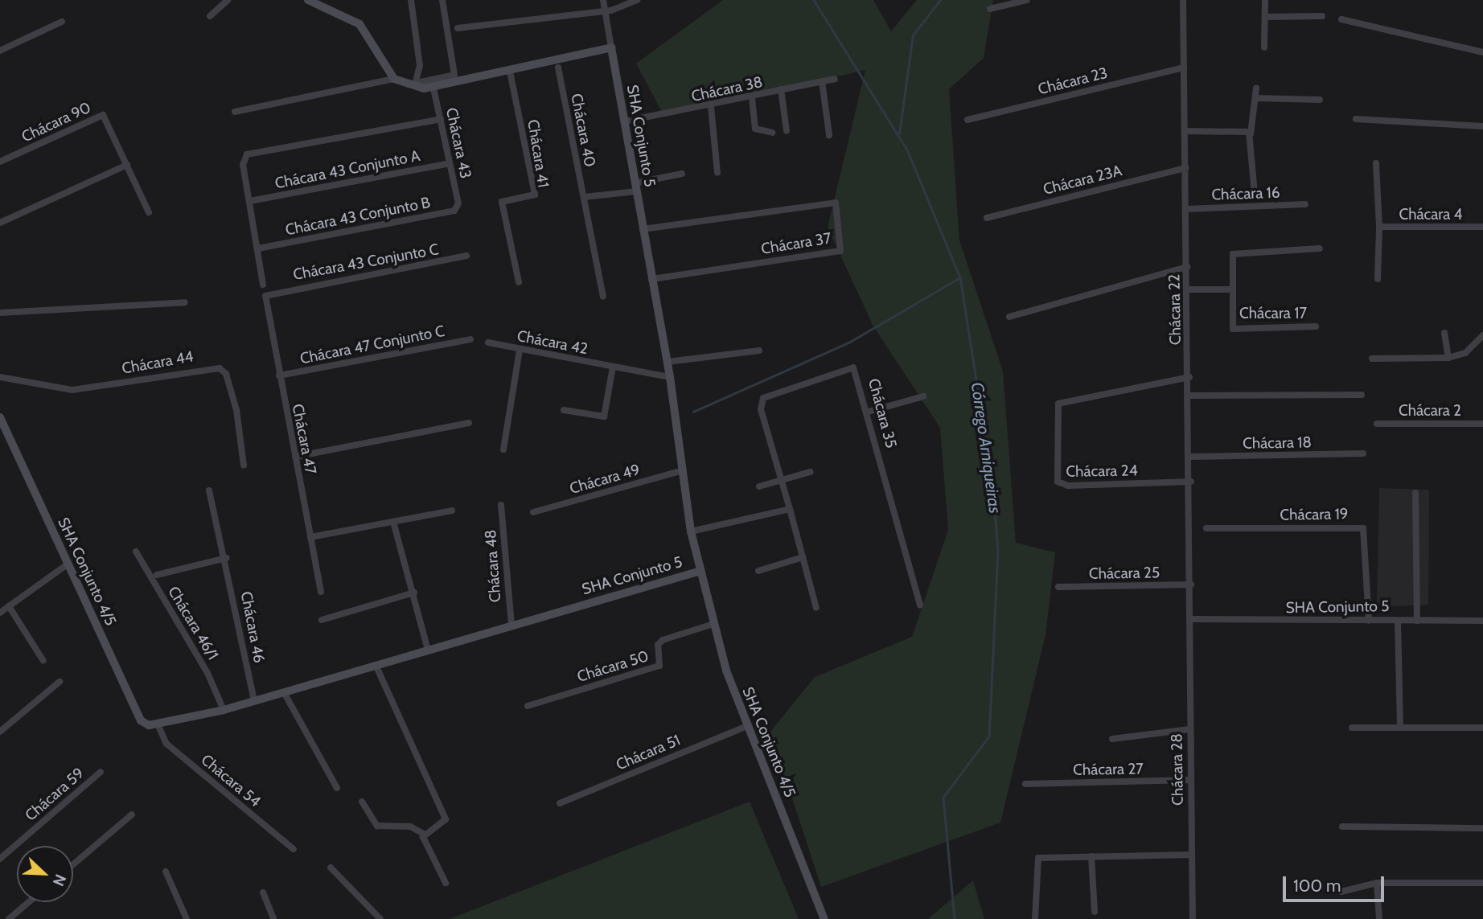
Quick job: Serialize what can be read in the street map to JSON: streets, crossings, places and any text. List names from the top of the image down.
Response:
{
  "streets": {
    "street": [
      "Chácara 23",
      "Chácara 38",
      "Chácara 90",
      "Chácara 40",
      "SHA Conjunto 5",
      "Chácara 43",
      "Chácara 41",
      "Chácara 43 Conjunto A",
      "Chácara 23A",
      "Chácara 16",
      "Chácara 4",
      "Chácara 43 Conjunto B",
      "Chácara 37",
      "Chácara 43 Conjunto C",
      "Chácara 22",
      "Chácara 17",
      "Chácara 42",
      "Chácara 47 Conjunto C",
      "Chácara 44",
      "Chácara 2",
      "Chácara 35",
      "Chácara 47",
      "Chácara 18",
      "Chácara 24",
      "Chácara 49",
      "Chácara 19",
      "Chácara 48",
      "SHA Conjunto 4/5",
      "Chácara 25",
      "Chácara 46/1",
      "Chácara 46",
      "Chácara 50",
      "Chácara 51",
      "Chácara 27",
      "Chácara 28",
      "Chácara 54",
      "Chácara 59"
    ]
  },
  "crossings": [
    ["Chácara 23", "Chácara 22"],
    ["Chácara 38", "SHA Conjunto 5"],
    ["SHA Conjunto 5", "Chácara 37"],
    ["SHA Conjunto 5", "Chácara 22"],
    ["SHA Conjunto 5", "Chácara 42"],
    ["SHA Conjunto 5", "Chácara 49"],
    ["SHA Conjunto 5", "Chácara 19"],
    ["SHA Conjunto 5", "Chácara 48"],
    ["SHA Conjunto 5", "SHA Conjunto 4/5"],
    ["SHA Conjunto 5", "Chácara 46/1"],
    ["SHA Conjunto 5", "Chácara 46"],
    ["SHA Conjunto 5", "Chácara 28"],
    ["SHA Conjunto 5", "Chácara 54"],
    ["Chácara 43", "Chácara 43 Conjunto A"],
    ["Chácara 43", "Chácara 43 Conjunto B"],
    ["Chácara 23A", "Chácara 22"],
    ["Chácara 16", "Chácara 22"],
    ["Chácara 43 Conjunto C", "Chácara 47"],
    ["Chácara 22", "Chácara 17"],
    ["Chácara 22", "Chácara 18"],
    ["Chácara 22", "Chácara 24"],
    ["Chácara 22", "Chácara 25"],
    ["Chácara 22", "Chácara 28"],
    ["Chácara 47 Conjunto C", "Chácara 47"],
    ["SHA Conjunto 4/5", "Chácara 50"],
    ["SHA Conjunto 4/5", "Chácara 51"],
    ["SHA Conjunto 4/5", "Chácara 54"],
    ["Chácara 27", "Chácara 28"]
  ],
  "water": ["Córrego Arniqueiras"],
  "scale_bar": "100 m",
  "north": "bottom right"
}
